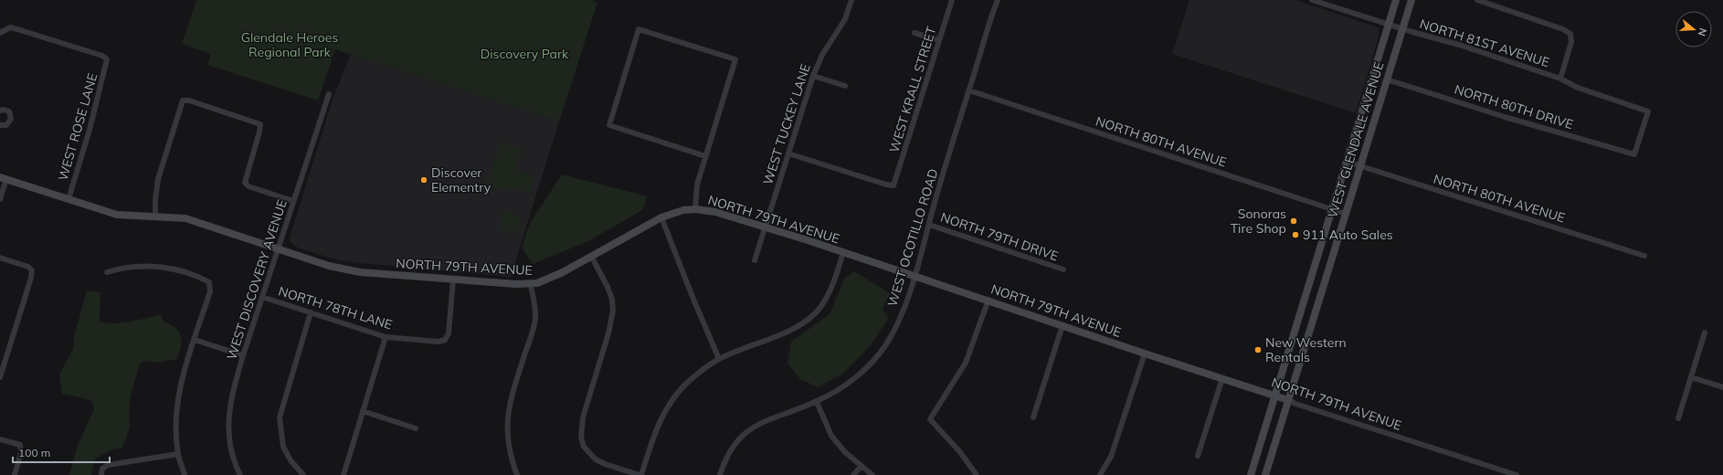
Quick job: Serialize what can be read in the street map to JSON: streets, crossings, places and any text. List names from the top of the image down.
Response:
{
  "streets": {
    "street": [
      "NORTH 81ST AVENUE",
      "WEST KRALL STREET",
      "NORTH 80TH DRIVE",
      "WEST TUCKEY LANE",
      "WEST ROSE LANE",
      "WEST GLENDALE AVENUE",
      "NORTH 80TH AVENUE",
      "NORTH 79TH AVENUE",
      "NORTH 79TH DRIVE",
      "WEST OCOTILLO ROAD",
      "WEST DISCOVERY AVENUE",
      "NORTH 78TH LANE"
    ]
  },
  "crossings": [
    ["NORTH 81ST AVENUE", "NORTH 80TH DRIVE"],
    ["NORTH 81ST AVENUE", "WEST GLENDALE AVENUE"],
    ["WEST KRALL STREET", "WEST TUCKEY LANE"],
    ["NORTH 80TH DRIVE", "WEST GLENDALE AVENUE"],
    ["WEST TUCKEY LANE", "NORTH 79TH AVENUE"],
    ["WEST ROSE LANE", "NORTH 79TH AVENUE"],
    ["WEST GLENDALE AVENUE", "NORTH 80TH AVENUE"],
    ["WEST GLENDALE AVENUE", "NORTH 79TH AVENUE"],
    ["NORTH 80TH AVENUE", "WEST OCOTILLO ROAD"],
    ["NORTH 79TH AVENUE", "WEST OCOTILLO ROAD"],
    ["NORTH 79TH AVENUE", "WEST DISCOVERY AVENUE"],
    ["NORTH 79TH AVENUE", "NORTH 78TH LANE"],
    ["NORTH 79TH DRIVE", "WEST OCOTILLO ROAD"],
    ["WEST DISCOVERY AVENUE", "NORTH 78TH LANE"]
  ],
  "parks": ["Glendale Heroes Regional Park", "Discovery Park"],
  "places": [
    "Discover Elementry",
    "Sonoras Tire Shop",
    "911 Auto Sales",
    "New Western Rentals"
  ],
  "scale_bar": "100 m",
  "north": "right"
}
